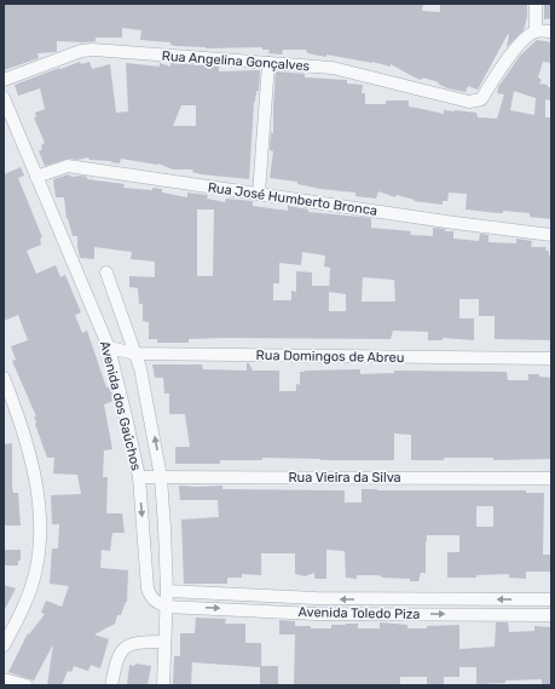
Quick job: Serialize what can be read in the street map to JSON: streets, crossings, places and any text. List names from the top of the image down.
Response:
{
  "streets": {
    "street": [
      "Rua Angelina Gonçalves",
      "Rua José Humberto Bronca",
      "Rua Domingos de Abreu",
      "Avenida dos Gaúchos",
      "Rua Vieira da Silva",
      "Avenida Toledo Piza"
    ]
  },
  "crossings": [
    ["Rua José Humberto Bronca", "Avenida dos Gaúchos"],
    ["Rua Domingos de Abreu", "Avenida dos Gaúchos"],
    ["Avenida dos Gaúchos", "Rua Vieira da Silva"],
    ["Avenida dos Gaúchos", "Avenida Toledo Piza"]
  ]
}
